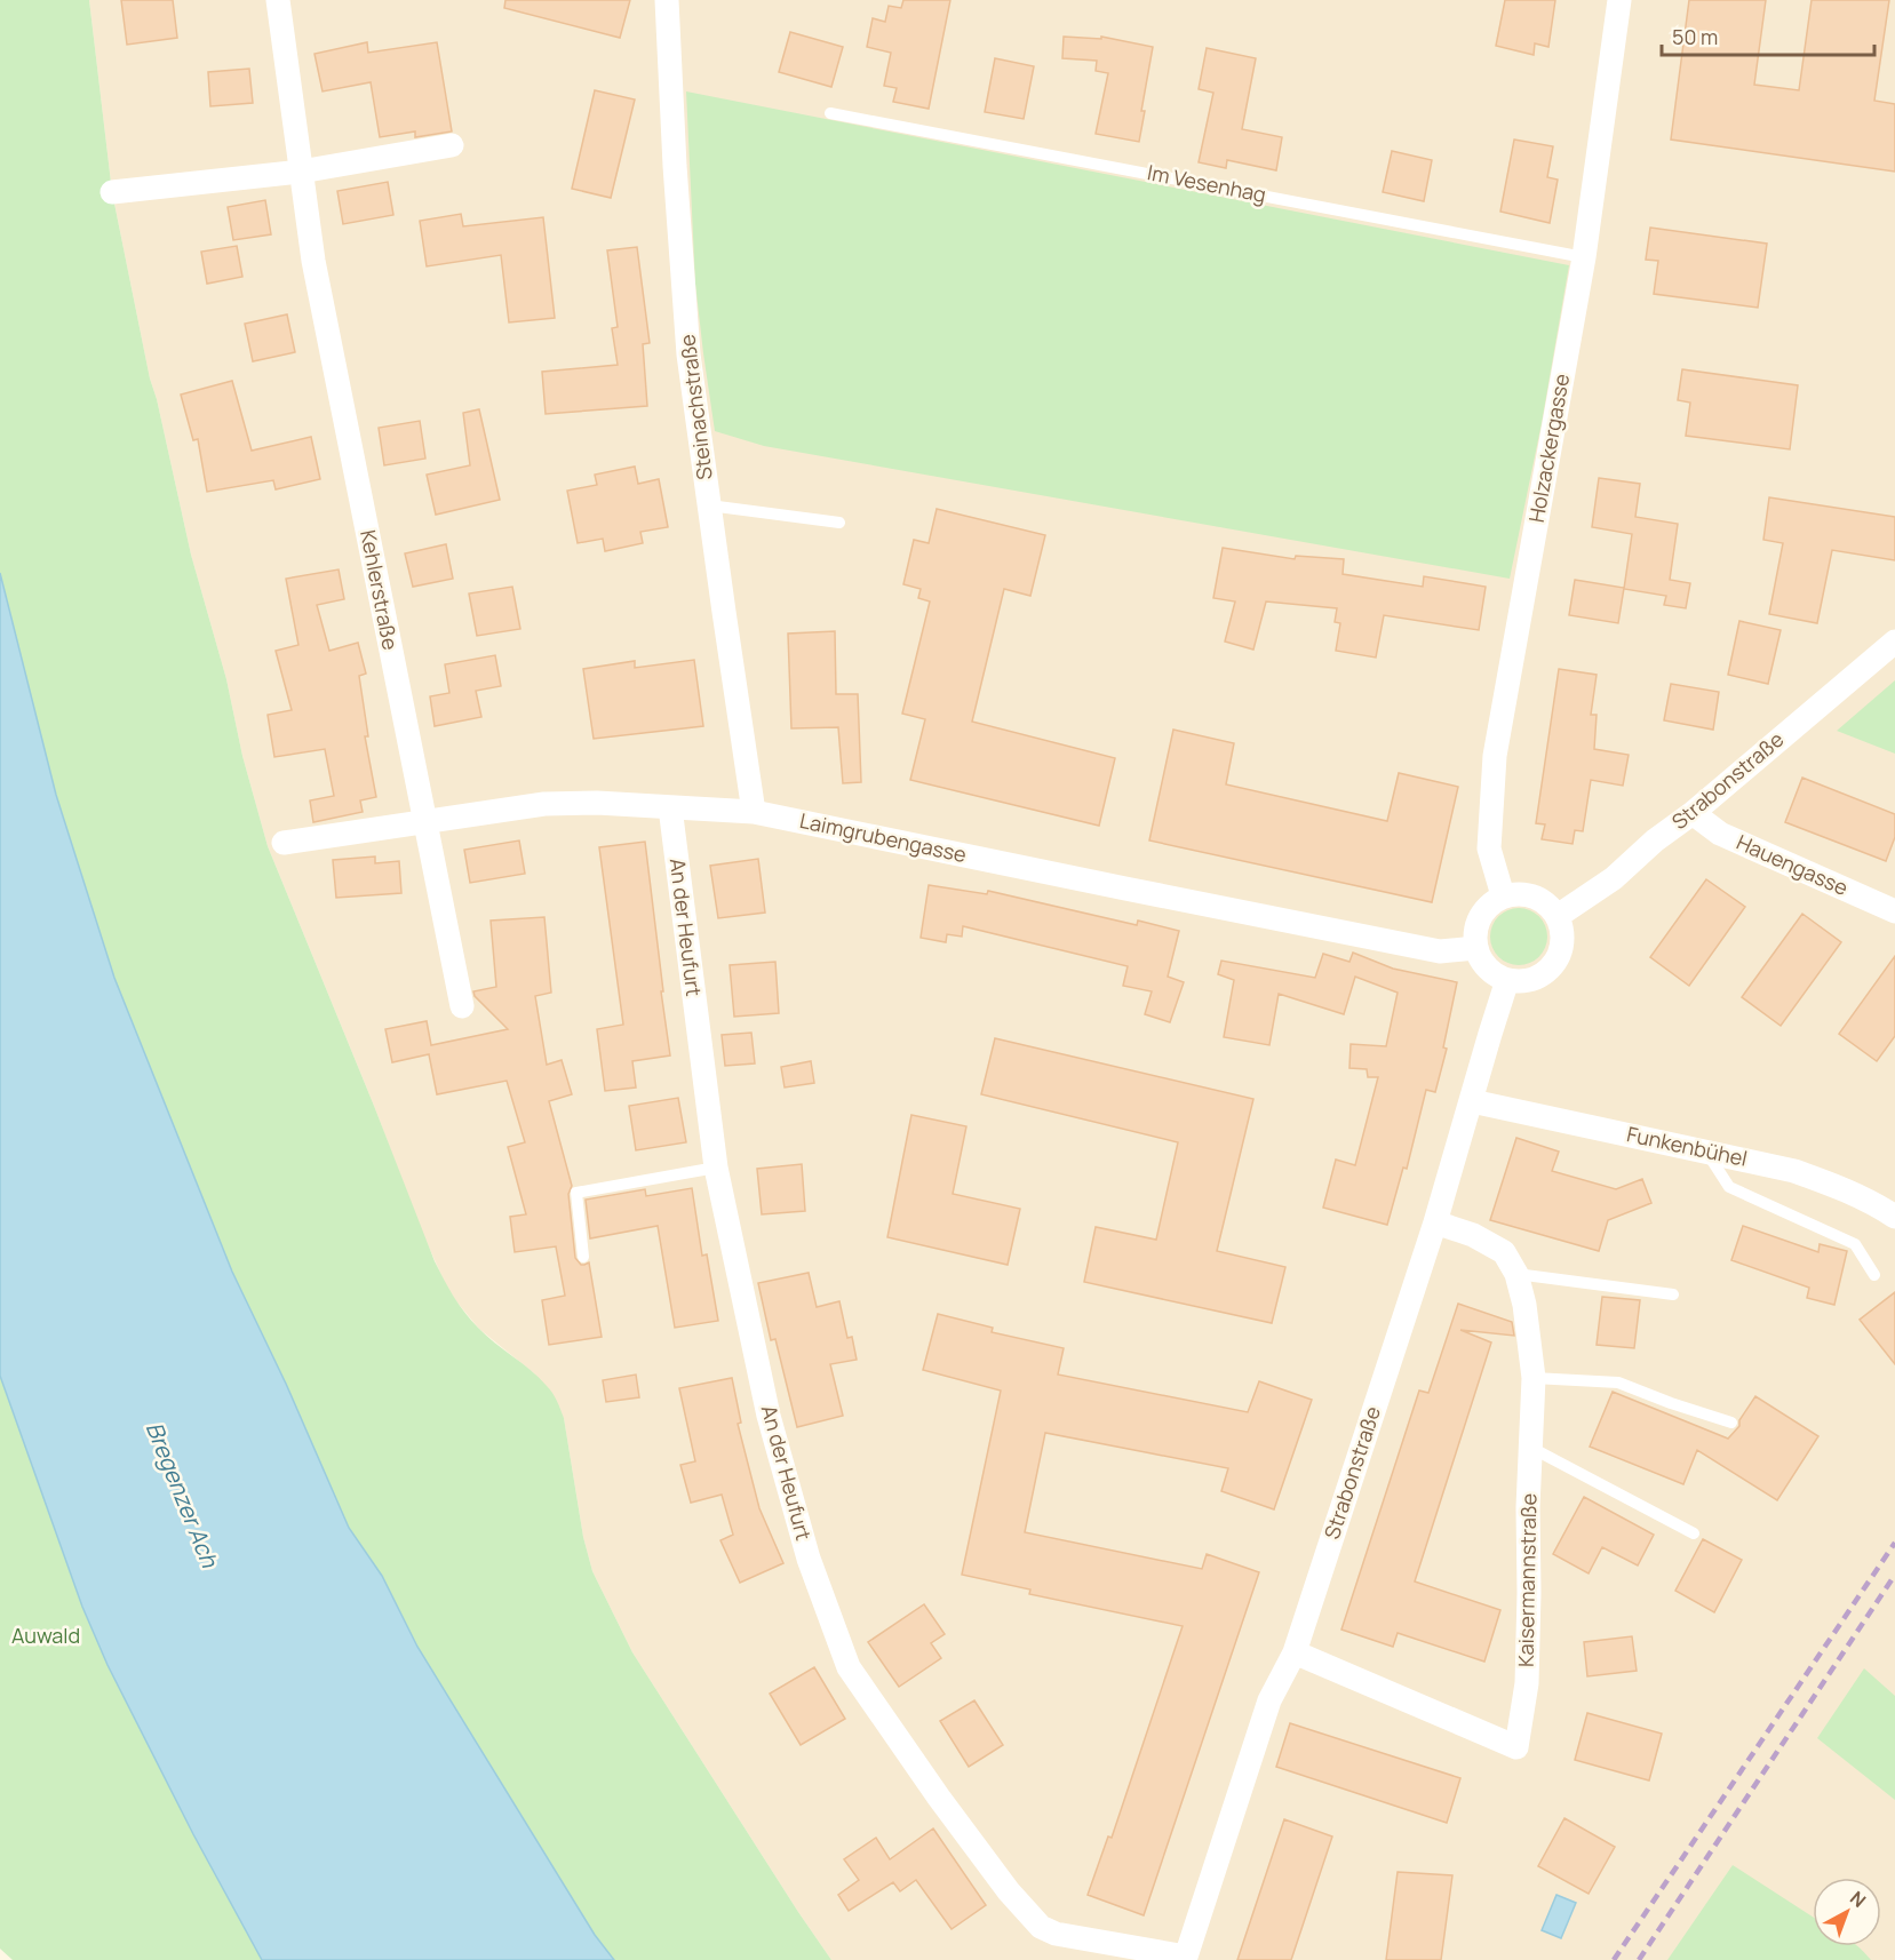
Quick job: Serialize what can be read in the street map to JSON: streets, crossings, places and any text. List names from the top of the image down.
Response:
{
  "streets": {
    "street": [
      "Steinachstraße",
      "Holzackergasse",
      "Kehlerstraße",
      "Strabonstraße",
      "Laimgrubengasse",
      "Hauengasse",
      "An der Heufurt",
      "Funkenbühel",
      "Kaisermannstraße"
    ],
    "lane": ["Im Vesenhag"]
  },
  "crossings": [
    ["Im Vesenhag", "Holzackergasse"],
    ["Steinachstraße", "Laimgrubengasse"],
    ["Holzackergasse", "Strabonstraße"],
    ["Holzackergasse", "Laimgrubengasse"],
    ["Kehlerstraße", "Laimgrubengasse"],
    ["Strabonstraße", "Laimgrubengasse"],
    ["Strabonstraße", "Hauengasse"],
    ["Strabonstraße", "An der Heufurt"],
    ["Strabonstraße", "Funkenbühel"],
    ["Strabonstraße", "Kaisermannstraße"],
    ["Laimgrubengasse", "An der Heufurt"]
  ],
  "water": ["Bregenzer Ach"],
  "parks": ["Auwald"],
  "scale_bar": "50 m",
  "north": "top right"
}
